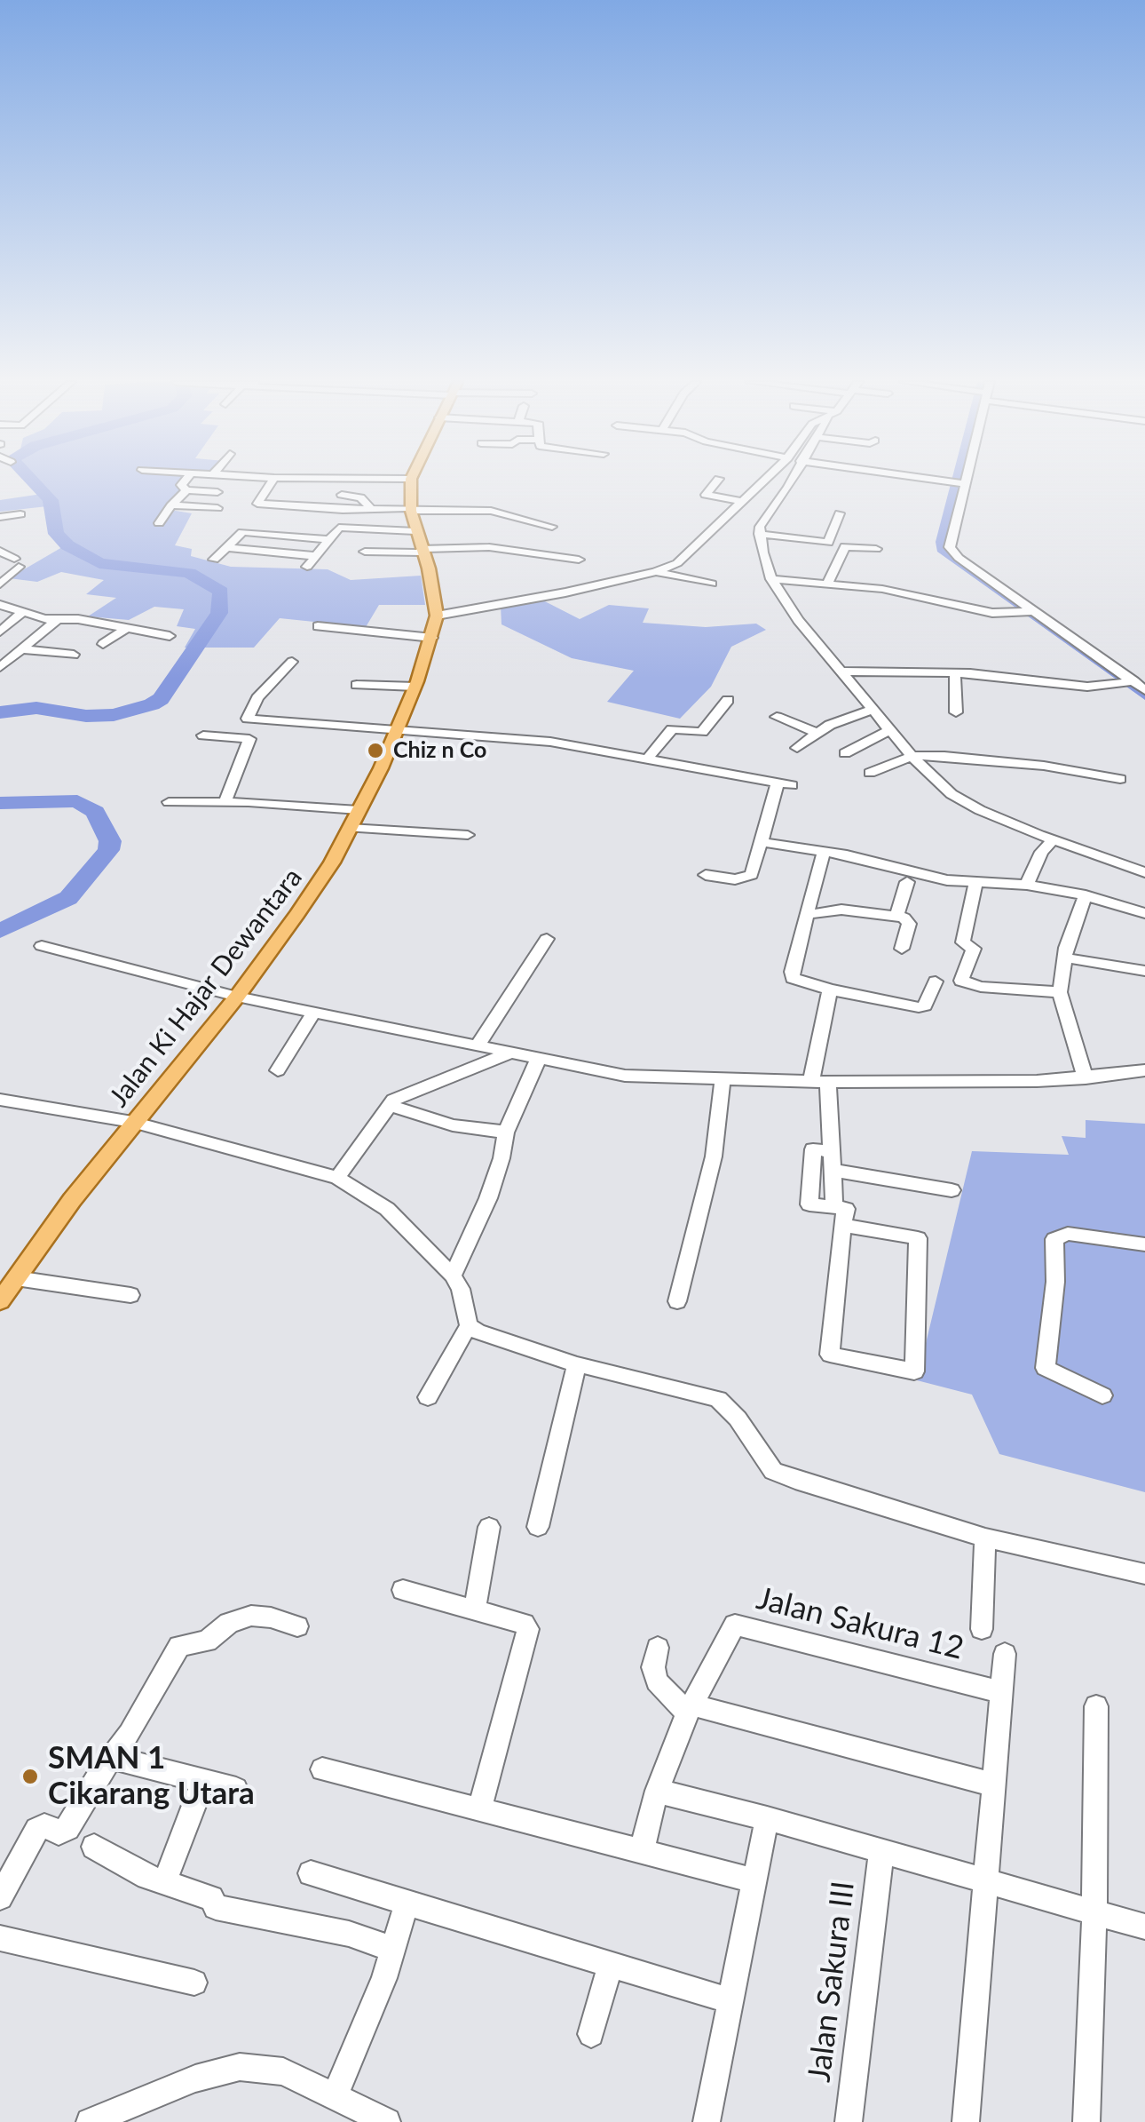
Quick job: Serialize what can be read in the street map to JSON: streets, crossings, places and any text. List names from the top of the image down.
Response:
{
  "streets": {
    "main road": ["Jalan Ki Hajar Dewantara"],
    "street": ["Jalan Sakura 12", "Jalan Sakura III"]
  },
  "places": ["Chiz n Co", "SMAN 1 Cikarang Utara"]
}
